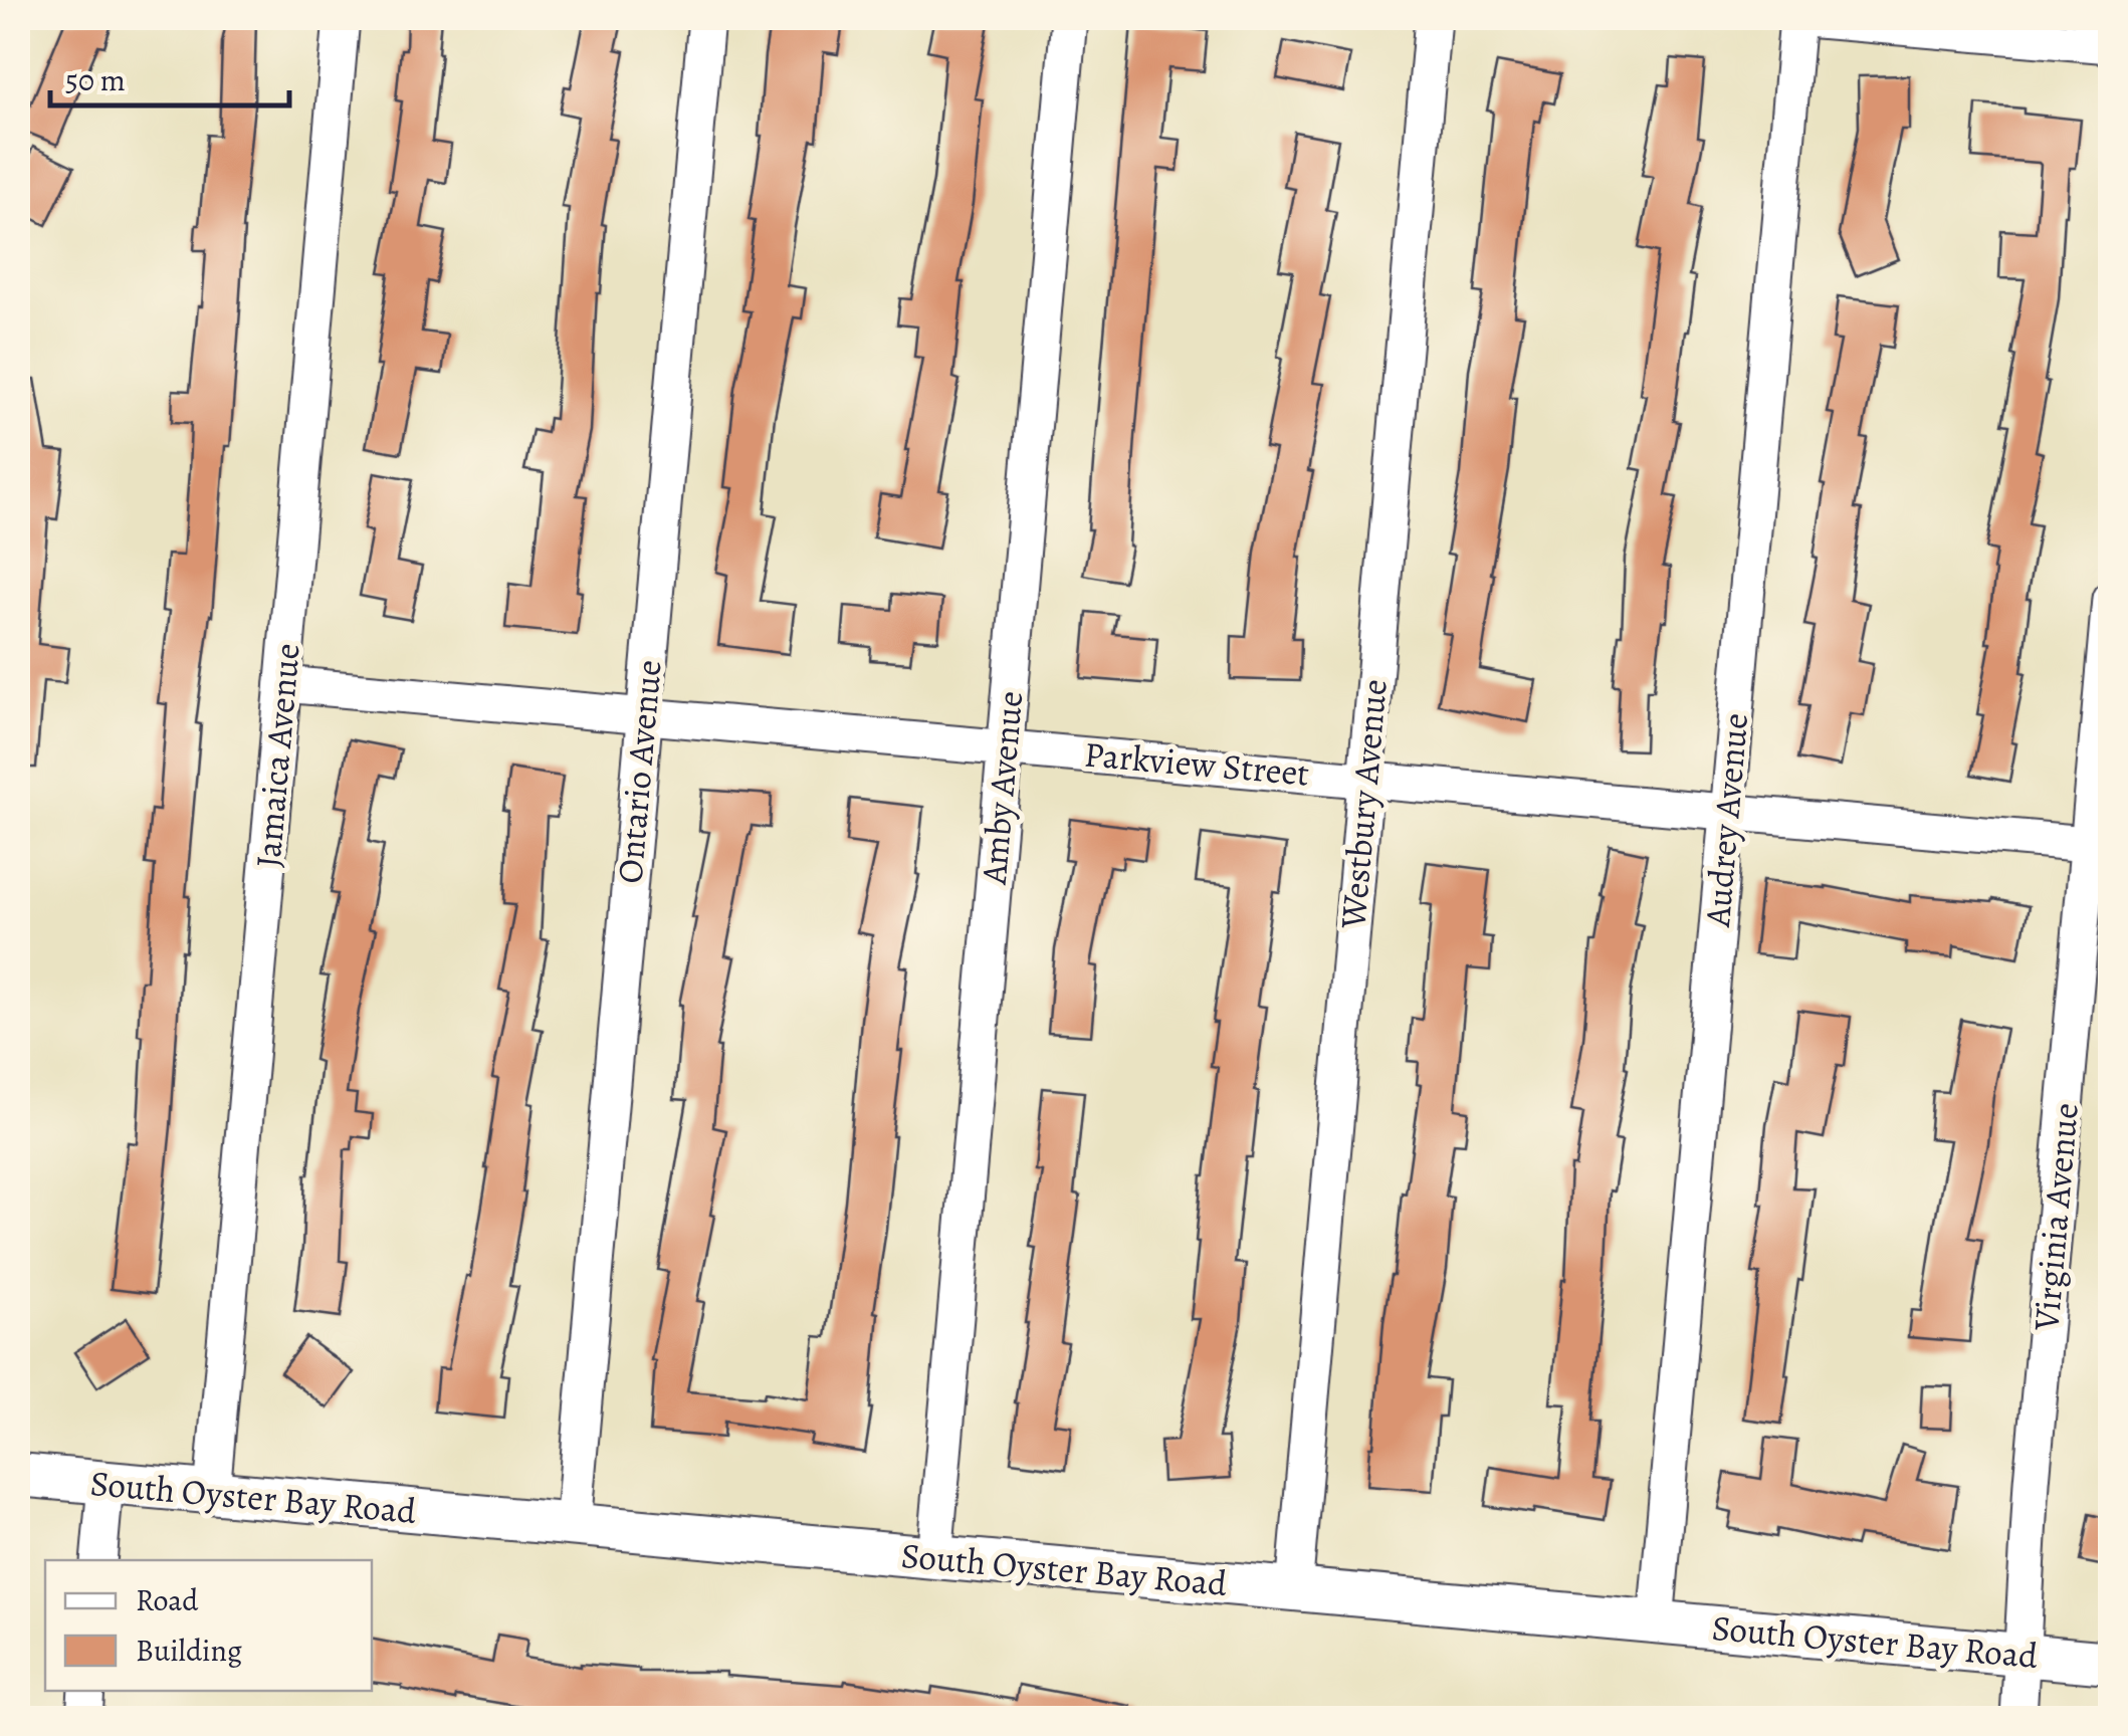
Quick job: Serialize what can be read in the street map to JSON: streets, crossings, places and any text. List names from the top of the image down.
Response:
{
  "streets": {
    "main road": ["South Oyster Bay Road"],
    "street": [
      "Jamaica Avenue",
      "Parkview Street",
      "Ontario Avenue",
      "Amby Avenue",
      "Westbury Avenue",
      "Audrey Avenue",
      "Virginia Avenue"
    ]
  },
  "crossings": [
    ["Jamaica Avenue", "Parkview Street"],
    ["Jamaica Avenue", "South Oyster Bay Road"],
    ["Parkview Street", "Ontario Avenue"],
    ["Parkview Street", "Amby Avenue"],
    ["Parkview Street", "Westbury Avenue"],
    ["Parkview Street", "Audrey Avenue"],
    ["Parkview Street", "Virginia Avenue"],
    ["Ontario Avenue", "South Oyster Bay Road"],
    ["Amby Avenue", "South Oyster Bay Road"],
    ["Westbury Avenue", "South Oyster Bay Road"],
    ["Audrey Avenue", "South Oyster Bay Road"],
    ["Virginia Avenue", "South Oyster Bay Road"]
  ],
  "legend": ["Road", "Building"],
  "scale_bar": "50 m"
}
